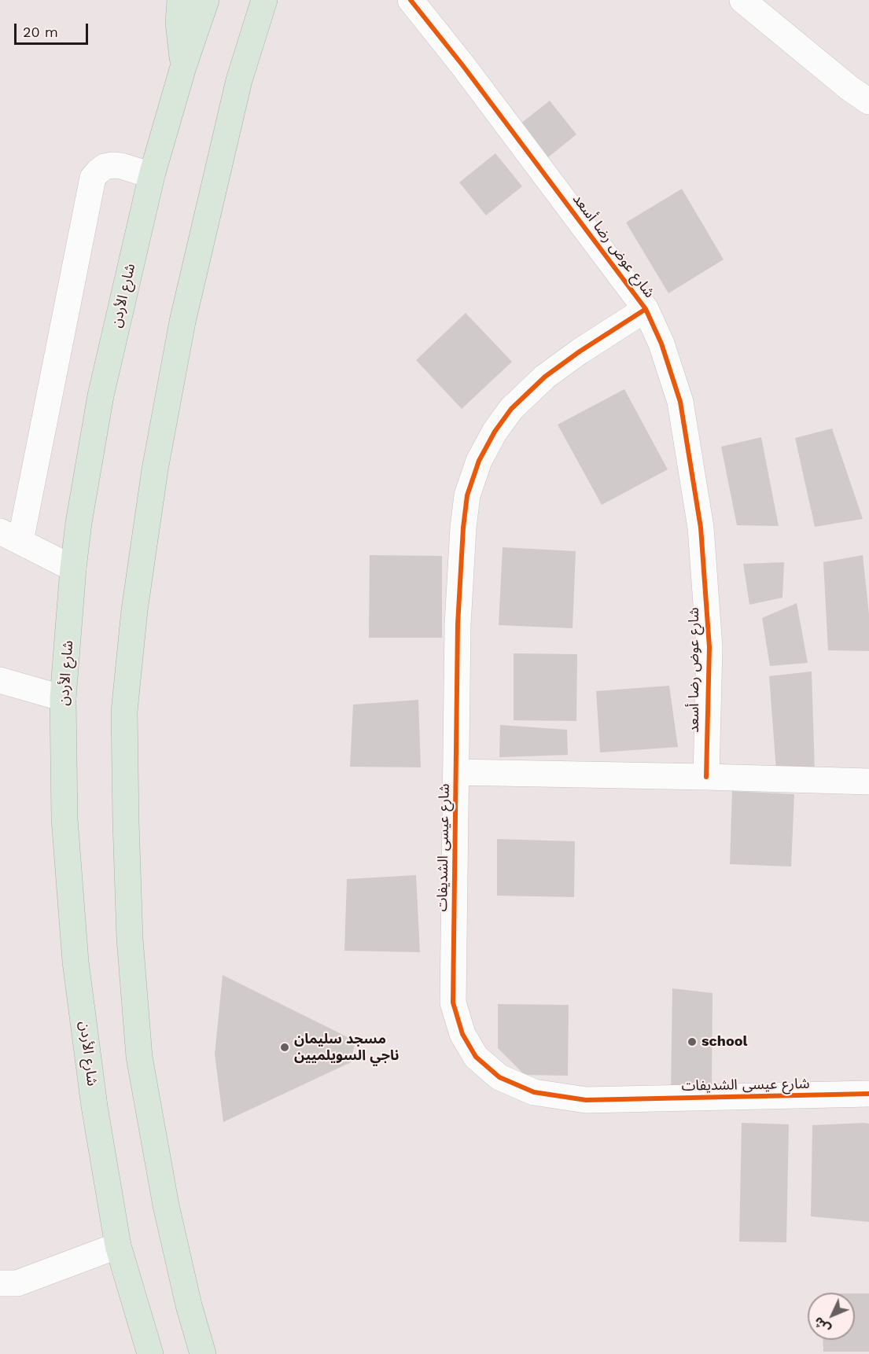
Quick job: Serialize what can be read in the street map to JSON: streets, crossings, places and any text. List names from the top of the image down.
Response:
{
  "streets": {
    "highway": ["شارع الأردن"],
    "street": ["شارع عوض رضا أسعد", "شارع عيسى الشديفات"]
  },
  "crossings": [
    ["شارع عوض رضا أسعد", "شارع عيسى الشديفات"]
  ],
  "places": ["school", "مسجد سليمان ناجي السويلميين"],
  "scale_bar": "20 m",
  "north": "bottom left"
}
